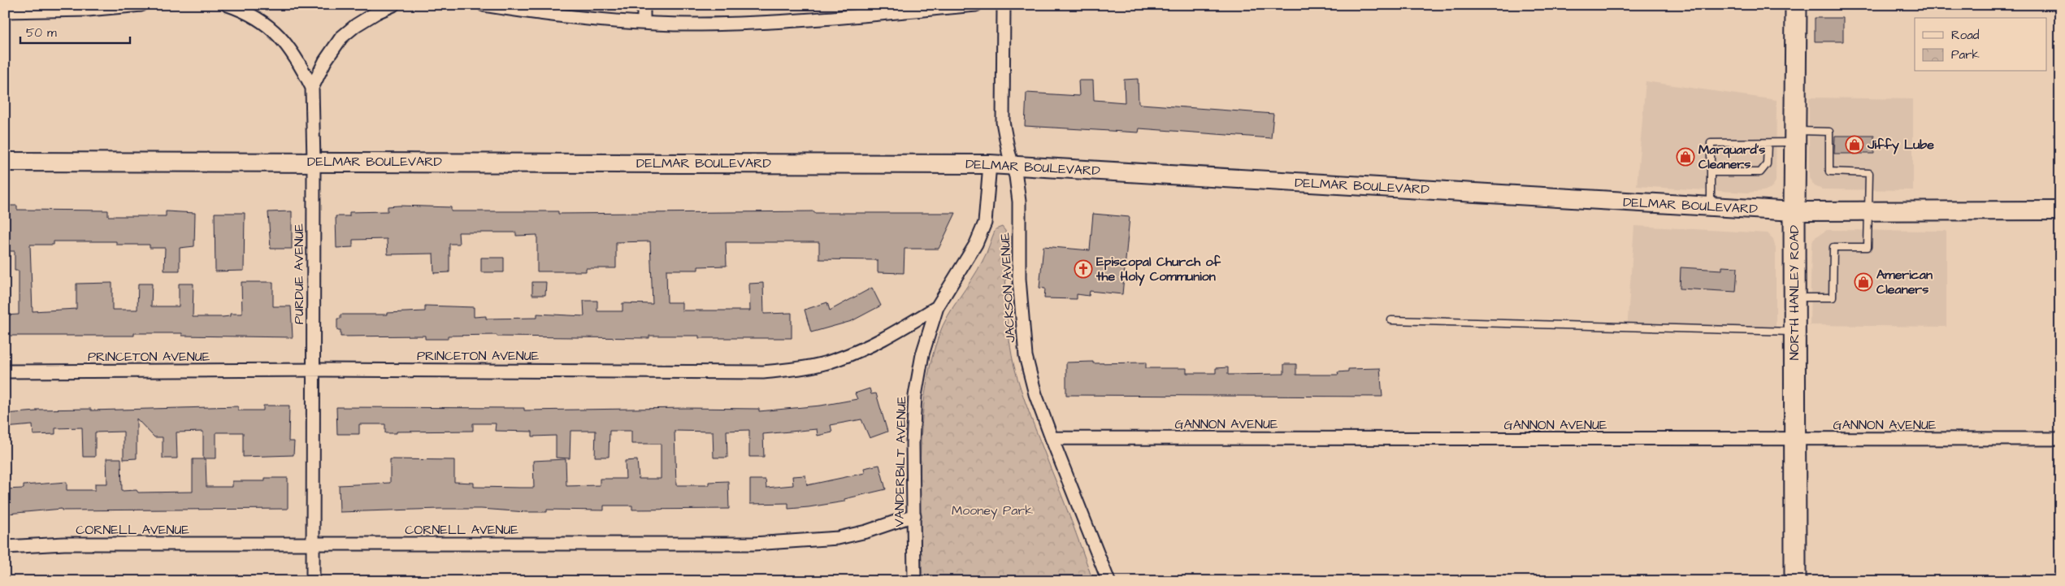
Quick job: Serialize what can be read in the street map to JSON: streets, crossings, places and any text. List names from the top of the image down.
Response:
{
  "streets": {
    "main road": ["DELMAR BOULEVARD", "NORTH HANLEY ROAD"],
    "street": [
      "PURDUE AVENUE",
      "JACKSON AVENUE",
      "PRINCETON AVENUE",
      "GANNON AVENUE",
      "VANDERBILT AVENUE",
      "CORNELL AVENUE"
    ]
  },
  "crossings": [
    ["DELMAR BOULEVARD", "PURDUE AVENUE"],
    ["DELMAR BOULEVARD", "JACKSON AVENUE"],
    ["DELMAR BOULEVARD", "NORTH HANLEY ROAD"],
    ["DELMAR BOULEVARD", "VANDERBILT AVENUE"],
    ["PURDUE AVENUE", "PRINCETON AVENUE"],
    ["PURDUE AVENUE", "CORNELL AVENUE"],
    ["JACKSON AVENUE", "GANNON AVENUE"],
    ["NORTH HANLEY ROAD", "GANNON AVENUE"],
    ["PRINCETON AVENUE", "VANDERBILT AVENUE"],
    ["VANDERBILT AVENUE", "CORNELL AVENUE"]
  ],
  "parks": ["Mooney Park"],
  "places": {
    "shop": ["Jiffy Lube", "Marquard's Cleaners", "American Cleaners"],
    "church": ["Episcopal Church of the Holy Communion"]
  },
  "legend": ["Road", "Park"],
  "scale_bar": "50 m"
}
